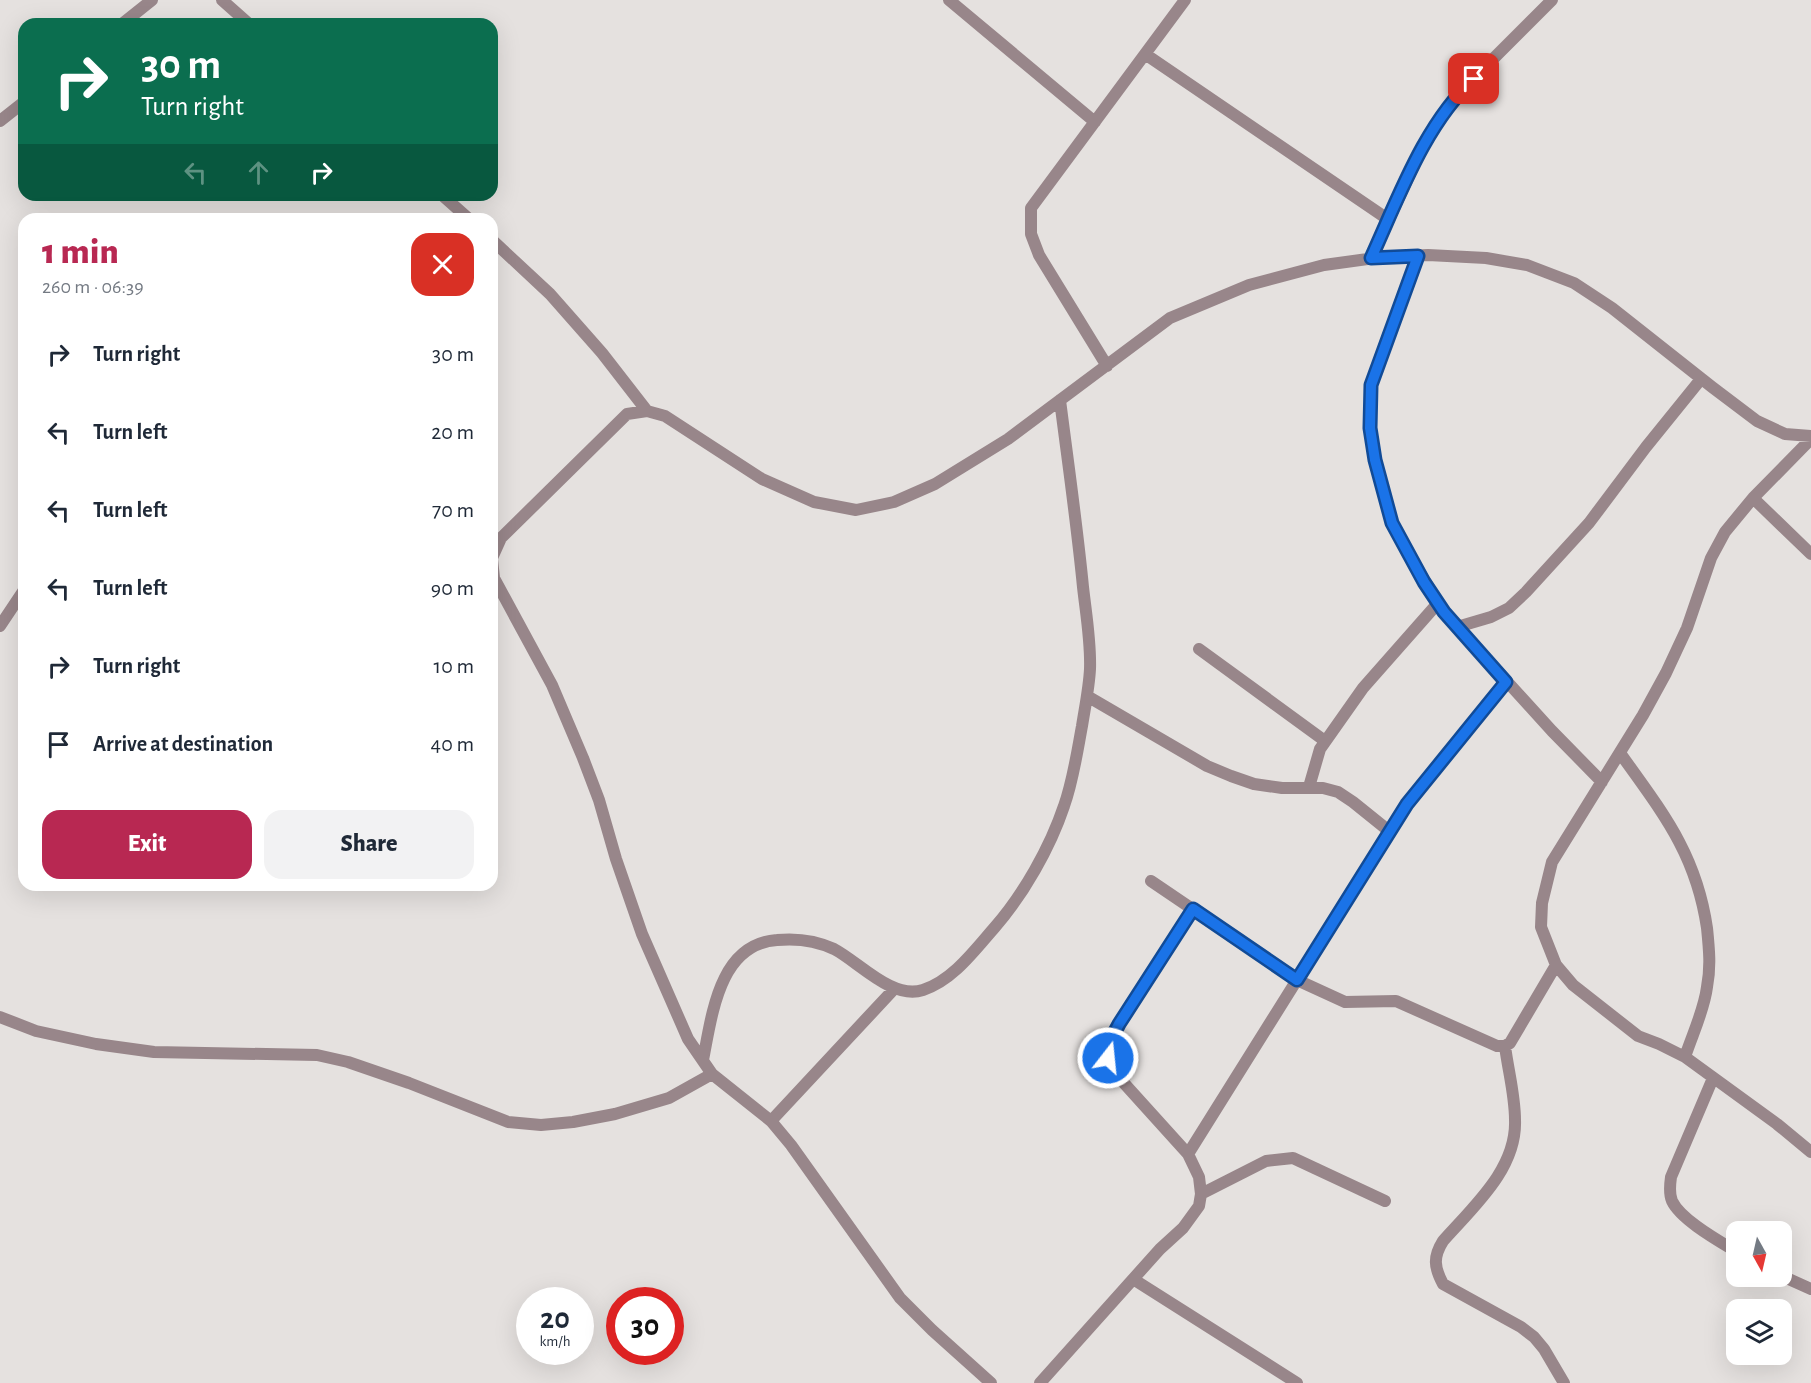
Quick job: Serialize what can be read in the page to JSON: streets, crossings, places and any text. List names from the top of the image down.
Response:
{
  "north": "bottom",
  "page": {
    "turn": ["30 m", "Turn right"],
    "heading": ["1 min", "260 m · 06:39"],
    "list": [
      {
        "name": "Turn right",
        "value": "30 m"
      },
      {
        "name": "Turn left",
        "value": "20 m"
      },
      {
        "name": "Turn left",
        "value": "70 m"
      },
      {
        "name": "Turn left",
        "value": "90 m"
      },
      {
        "name": "Turn right",
        "value": "10 m"
      },
      {
        "name": "Arrive at destination",
        "value": "40 m"
      }
    ],
    "buttons": ["Exit", "Share"],
    "speed": "20 km/h",
    "limit": "30"
  }
}
